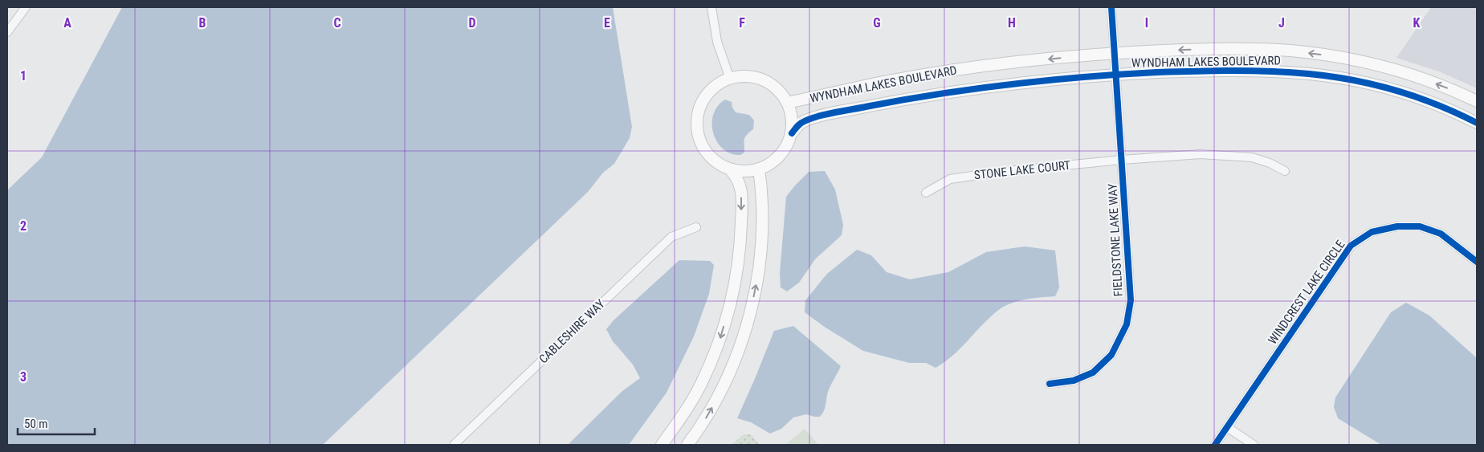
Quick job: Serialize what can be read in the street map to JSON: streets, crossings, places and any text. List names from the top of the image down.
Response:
{
  "streets": {
    "street": [
      "WYNDHAM LAKES BOULEVARD",
      "STONE LAKE COURT",
      "FIELDSTONE LAKE WAY",
      "WINDCREST LAKE CIRCLE",
      "CABLESHIRE WAY"
    ]
  },
  "crossings": [
    ["WYNDHAM LAKES BOULEVARD", "FIELDSTONE LAKE WAY"],
    ["STONE LAKE COURT", "FIELDSTONE LAKE WAY"]
  ],
  "scale_bar": "50 m",
  "grid": {
    "columns": [
      "A",
      "B",
      "C",
      "D",
      "E",
      "F",
      "G",
      "H",
      "I",
      "J",
      "K"
    ],
    "rows": ["1", "2", "3"]
  }
}
